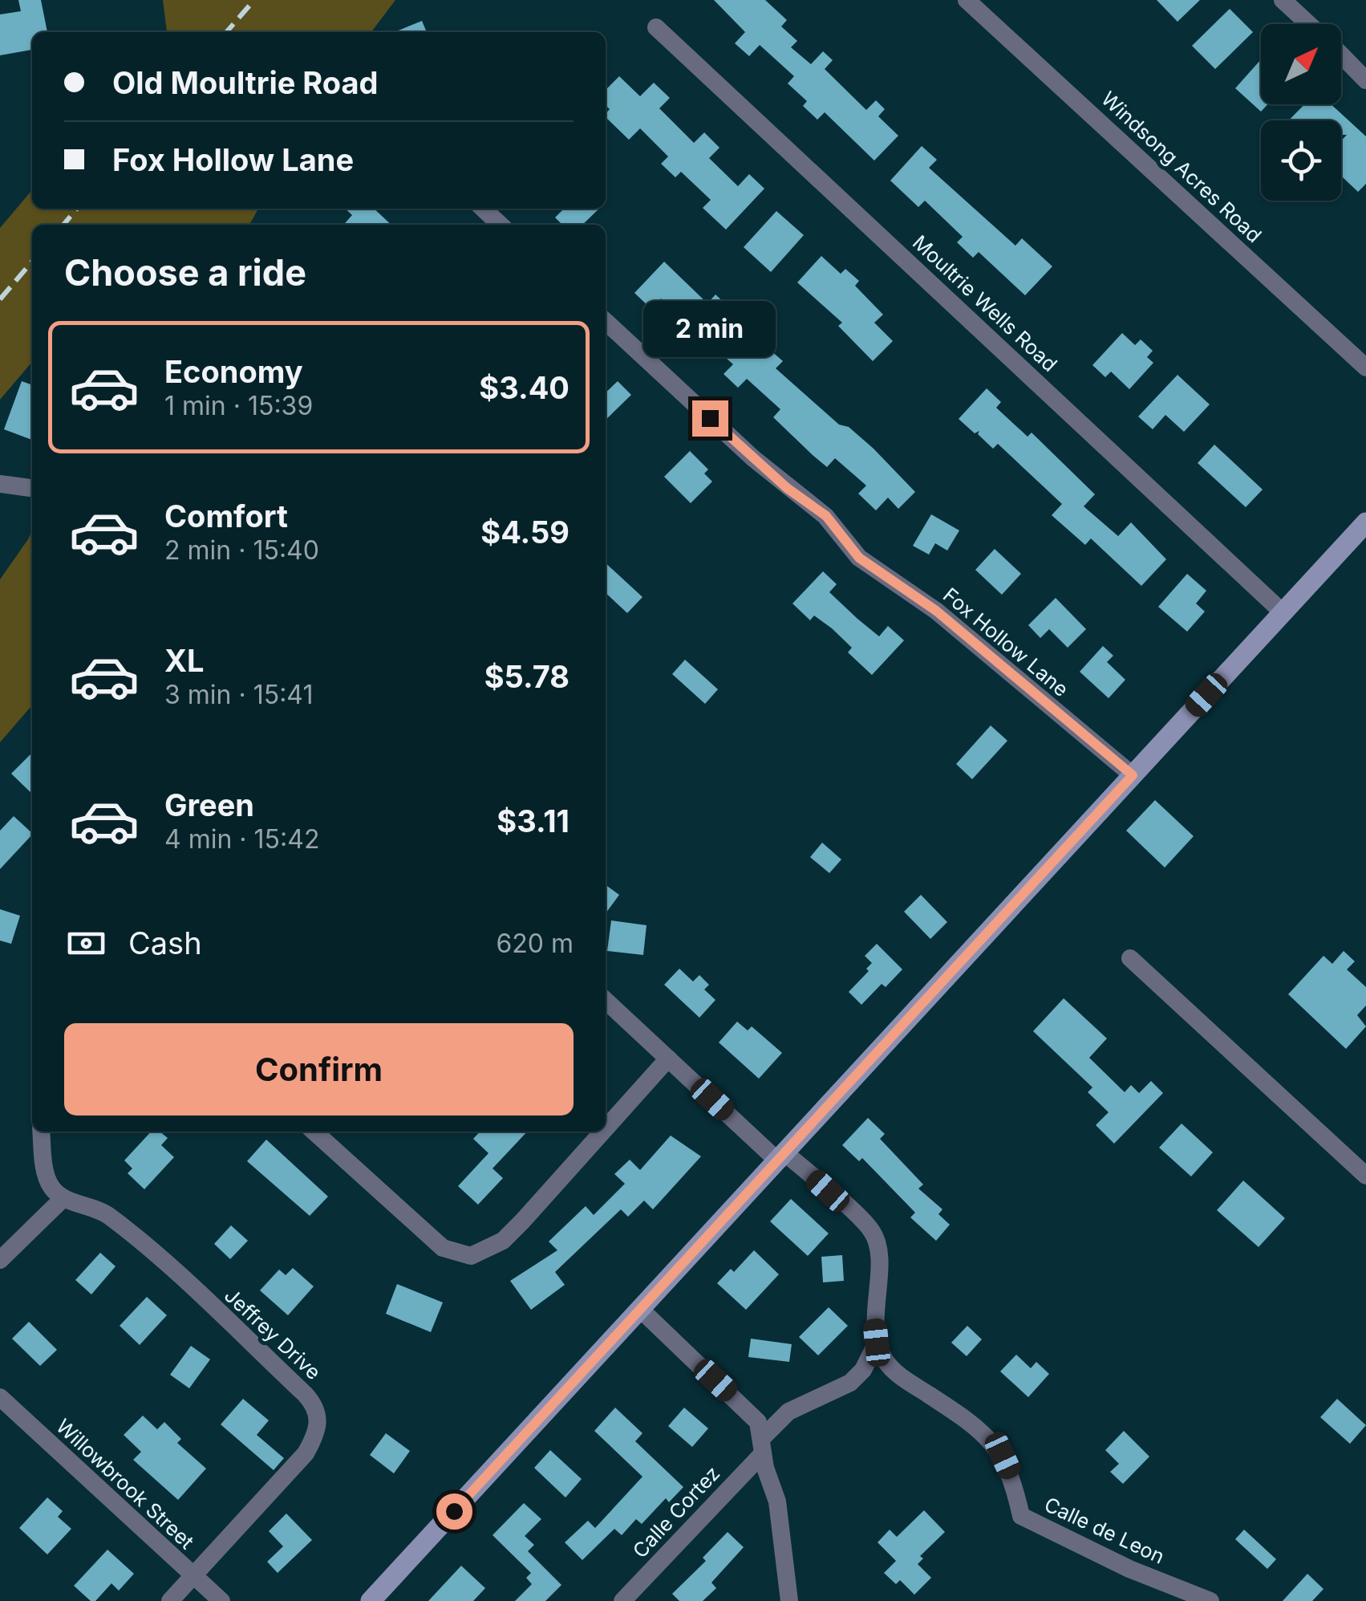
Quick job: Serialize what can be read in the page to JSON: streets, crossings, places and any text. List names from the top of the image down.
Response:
{
  "streets": {
    "street": [
      "Windsong Acres Road",
      "Moultrie Wells Road",
      "Fox Hollow Lane",
      "Jeffrey Drive",
      "Willowbrook Street",
      "Calle Cortez",
      "Calle de Leon"
    ]
  },
  "crossings": [
    ["Jeffrey Drive", "Willowbrook Street"]
  ],
  "north": "top right",
  "page": {
    "banner": ["Old Moultrie Road", "Fox Hollow Lane"],
    "heading": "Choose a ride",
    "bubble": "2 min",
    "list": [
      {
        "name": "Economy",
        "note": "1 min · 15:39",
        "value": "$3.40"
      },
      {
        "name": "Comfort",
        "note": "2 min · 15:40",
        "value": "$4.59"
      },
      {
        "name": "XL",
        "note": "3 min · 15:41",
        "value": "$5.78"
      },
      {
        "name": "Green",
        "note": "4 min · 15:42",
        "value": "$3.11"
      }
    ],
    "pay": ["Cash", "620 m"],
    "buttons": "Confirm"
  }
}
